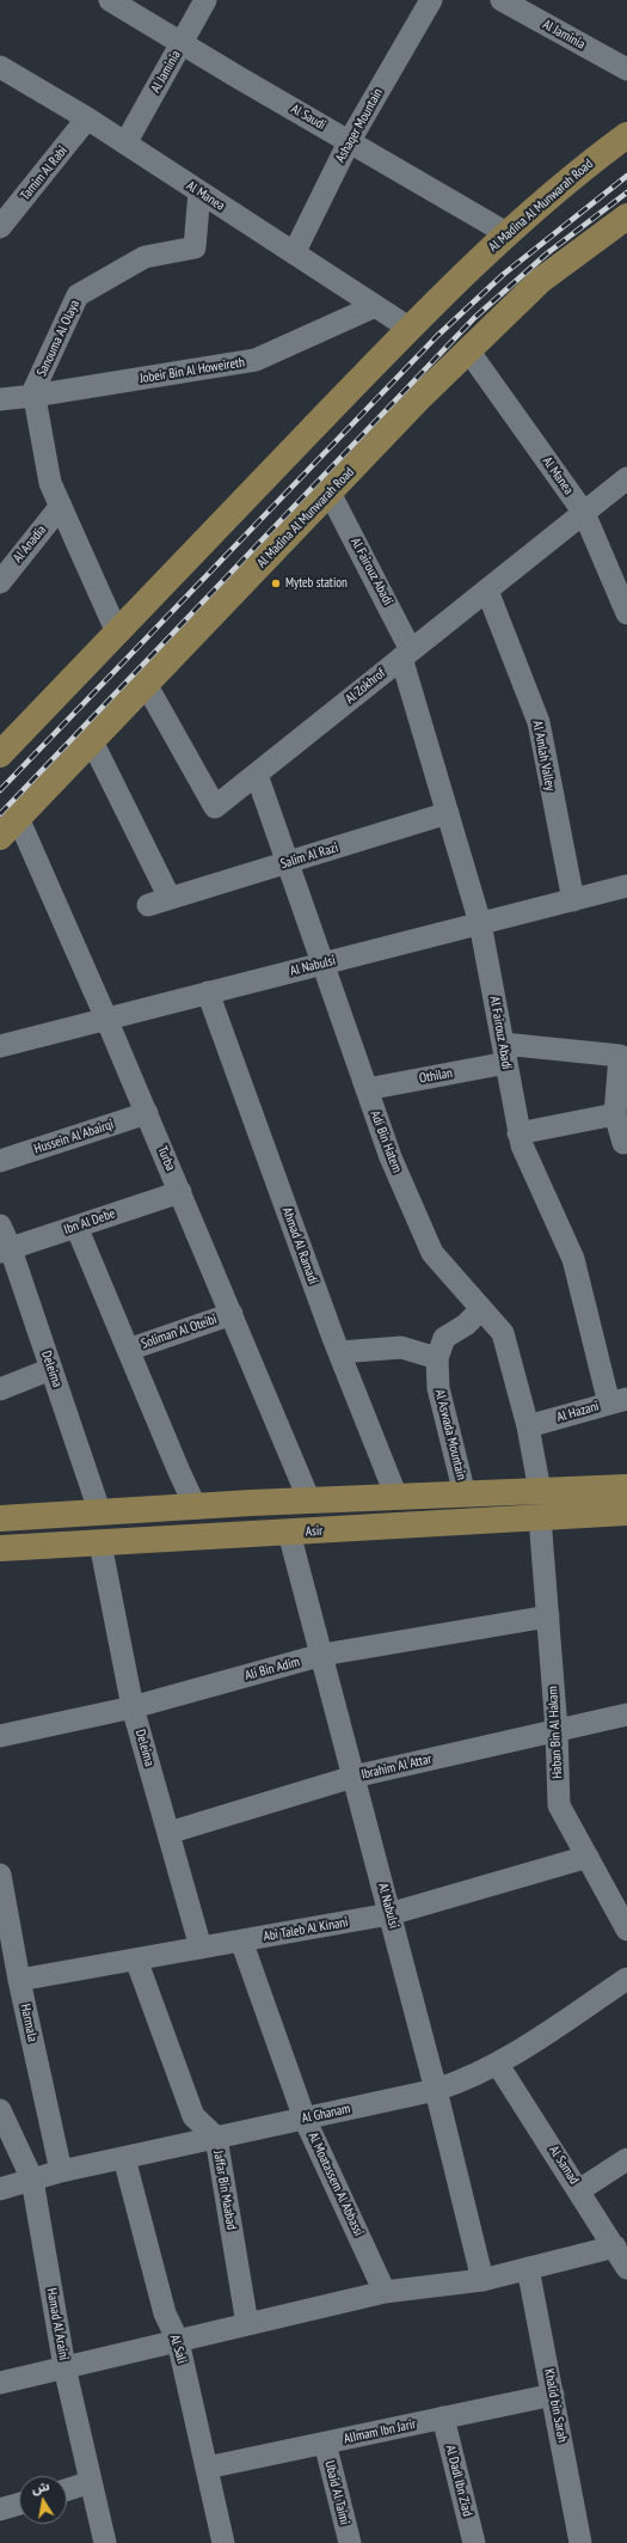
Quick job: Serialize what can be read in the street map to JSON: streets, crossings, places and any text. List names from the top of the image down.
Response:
{
  "streets": {
    "main road": ["Al Madina Al Munwarah Road", "Asir"],
    "street": [
      "Al Jaminia",
      "Al Saudi",
      "Ashaqer Mountain",
      "Tamim Al Rabi",
      "Al Manea",
      "Sanouma Al Olaya",
      "Jobeir Bin Al Howeireth",
      "Al Anadia",
      "Al Fairouz Abadi",
      "Al Zokhrof",
      "Al Amlah Valley",
      "Salim Al Razi",
      "Al Nabulsi",
      "Othilan",
      "Hussein Al Abairqi",
      "Adi Bin Hatem",
      "Turba",
      "Ibn Al Debe",
      "Ahmad Al Ramadi",
      "Soliman Al Oteibi",
      "Deleima",
      "Al Hazani",
      "Al Aswada Mountain",
      "Ali Bin Adim",
      "Haban Bin Al Hakam",
      "Ibrahim Al Attar",
      "Abi Taleb Al Kinani",
      "Harmala",
      "Al Ghanam",
      "Al Samad",
      "Al Moatassem Al Abbassi",
      "Jaffar Bin Maabad",
      "Hamad Al Araini",
      "Al Sali",
      "Khalid bin Sarah",
      "AlImam Ibn Jarir",
      "Al Dadl Ibn Ziad",
      "Ubaid Al Taimi"
    ]
  },
  "crossings": [
    ["Al Jaminia", "Al Saudi"],
    ["Al Jaminia", "Al Manea"],
    ["Al Saudi", "Ashaqer Mountain"],
    ["Al Saudi", "Al Madina Al Munwarah Road"],
    ["Ashaqer Mountain", "Al Manea"],
    ["Tamim Al Rabi", "Al Manea"],
    ["Al Manea", "Al Madina Al Munwarah Road"],
    ["Al Manea", "Sanouma Al Olaya"],
    ["Al Manea", "Jobeir Bin Al Howeireth"],
    ["Al Manea", "Al Zokhrof"],
    ["Al Madina Al Munwarah Road", "Al Fairouz Abadi"],
    ["Al Madina Al Munwarah Road", "Al Zokhrof"],
    ["Al Madina Al Munwarah Road", "Turba"],
    ["Sanouma Al Olaya", "Jobeir Bin Al Howeireth"],
    ["Al Fairouz Abadi", "Al Zokhrof"],
    ["Al Fairouz Abadi", "Salim Al Razi"],
    ["Al Fairouz Abadi", "Al Nabulsi"],
    ["Al Fairouz Abadi", "Othilan"],
    ["Al Fairouz Abadi", "Al Hazani"],
    ["Al Zokhrof", "Al Amlah Valley"],
    ["Al Zokhrof", "Adi Bin Hatem"],
    ["Al Amlah Valley", "Al Nabulsi"],
    ["Salim Al Razi", "Adi Bin Hatem"],
    ["Al Nabulsi", "Adi Bin Hatem"],
    ["Al Nabulsi", "Turba"],
    ["Al Nabulsi", "Ahmad Al Ramadi"],
    ["Al Nabulsi", "Asir"],
    ["Al Nabulsi", "Ali Bin Adim"],
    ["Al Nabulsi", "Ibrahim Al Attar"],
    ["Al Nabulsi", "Abi Taleb Al Kinani"],
    ["Al Nabulsi", "Al Ghanam"],
    ["Othilan", "Adi Bin Hatem"],
    ["Hussein Al Abairqi", "Turba"],
    ["Adi Bin Hatem", "Al Hazani"],
    ["Adi Bin Hatem", "Al Aswada Mountain"],
    ["Turba", "Ibn Al Debe"],
    ["Turba", "Soliman Al Oteibi"],
    ["Ibn Al Debe", "Deleima"],
    ["Deleima", "Asir"],
    ["Deleima", "Ali Bin Adim"],
    ["Deleima", "Ibrahim Al Attar"],
    ["Deleima", "Abi Taleb Al Kinani"],
    ["Asir", "Haban Bin Al Hakam"],
    ["Ali Bin Adim", "Haban Bin Al Hakam"],
    ["Haban Bin Al Hakam", "Ibrahim Al Attar"],
    ["Haban Bin Al Hakam", "Abi Taleb Al Kinani"],
    ["Abi Taleb Al Kinani", "Harmala"],
    ["Abi Taleb Al Kinani", "Al Moatassem Al Abbassi"],
    ["Abi Taleb Al Kinani", "Jaffar Bin Maabad"],
    ["Harmala", "Al Ghanam"],
    ["Al Ghanam", "Al Samad"],
    ["Al Ghanam", "Al Moatassem Al Abbassi"],
    ["Al Ghanam", "Jaffar Bin Maabad"],
    ["Al Ghanam", "Hamad Al Araini"],
    ["Al Ghanam", "Al Sali"],
    ["Al Sali", "AlImam Ibn Jarir"],
    ["Khalid bin Sarah", "AlImam Ibn Jarir"],
    ["AlImam Ibn Jarir", "Al Dadl Ibn Ziad"],
    ["AlImam Ibn Jarir", "Ubaid Al Taimi"]
  ],
  "places": ["Myteb station"],
  "north": "top"
}
